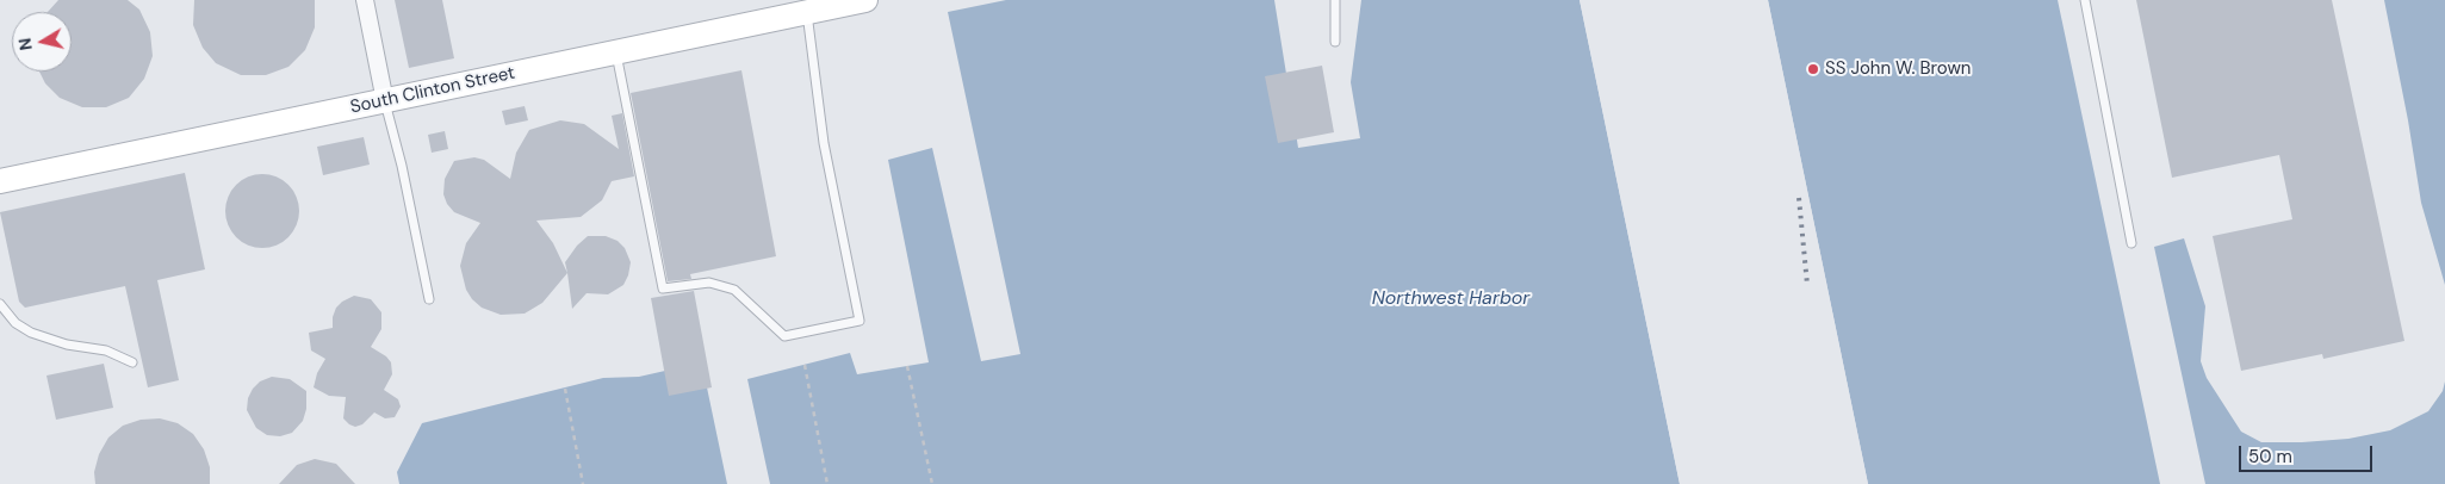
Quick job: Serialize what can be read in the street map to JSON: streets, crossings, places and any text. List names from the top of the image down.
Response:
{
  "streets": {
    "main road": ["South Clinton Street"]
  },
  "water": ["Northwest Harbor"],
  "places": ["SS John W. Brown"],
  "scale_bar": "50 m",
  "north": "left"
}
